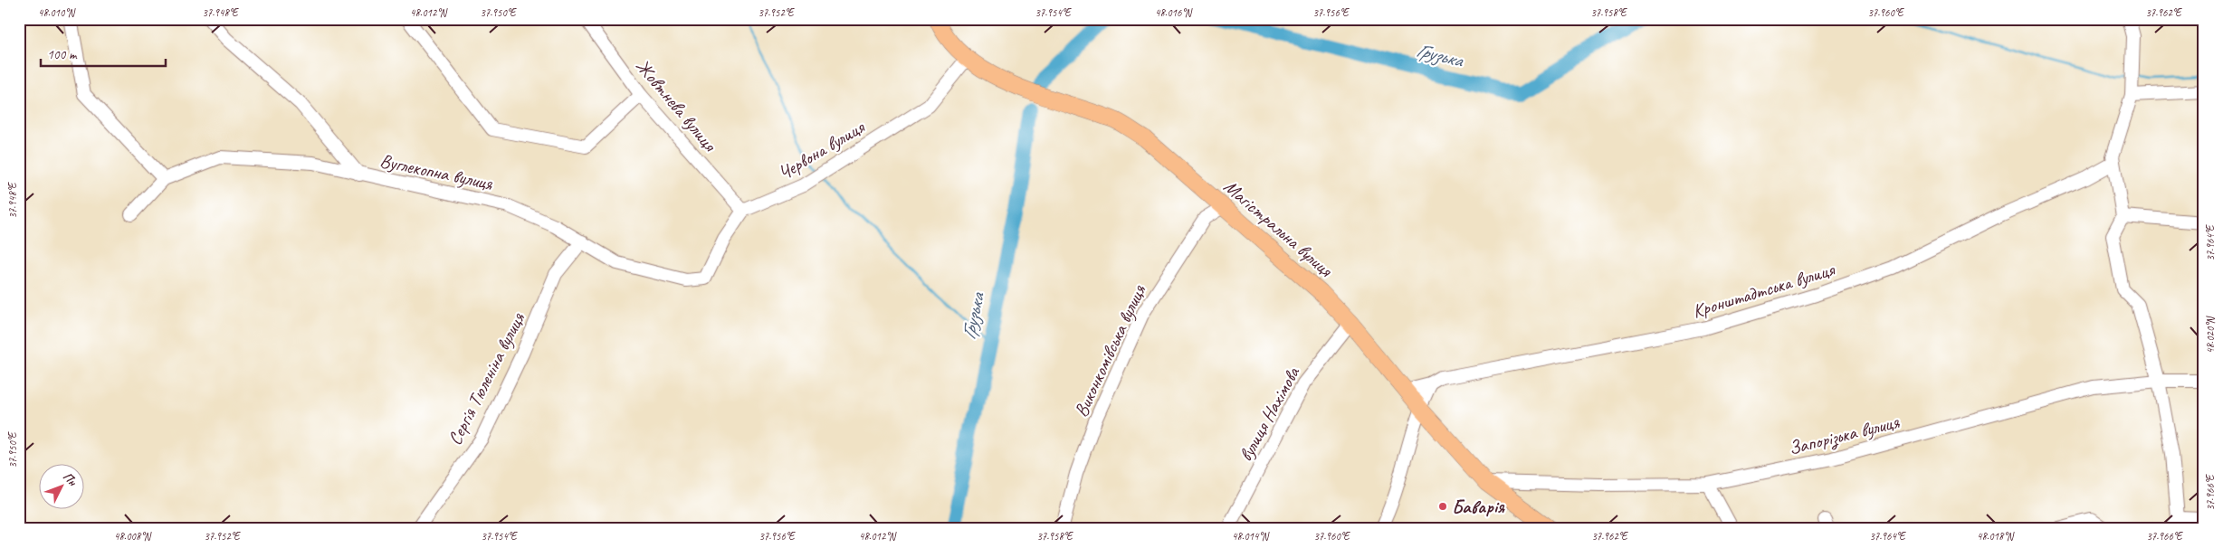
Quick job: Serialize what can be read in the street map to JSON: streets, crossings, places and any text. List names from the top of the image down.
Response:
{
  "streets": {
    "main road": ["Магістральна вулиця"],
    "street": [
      "Жовтнева вулиця",
      "Червона вулиця",
      "Вуглекопна вулиця",
      "Кронштадтська вулиця",
      "Виконкомівська вулиця",
      "Сергія Тюленіна вулиця",
      "вулиця Нахімова",
      "Запорізька вулиця"
    ]
  },
  "crossings": [
    ["Жовтнева вулиця", "Червона вулиця"],
    ["Жовтнева вулиця", "Вуглекопна вулиця"],
    ["Червона вулиця", "Вуглекопна вулиця"],
    ["Червона вулиця", "Магістральна вулиця"],
    ["Вуглекопна вулиця", "Сергія Тюленіна вулиця"],
    ["Магістральна вулиця", "Кронштадтська вулиця"],
    ["Магістральна вулиця", "Виконкомівська вулиця"],
    ["Магістральна вулиця", "вулиця Нахімова"],
    ["Магістральна вулиця", "Запорізька вулиця"]
  ],
  "water": ["Грузька"],
  "places": ["Баварія"],
  "scale_bar": "100 m",
  "north": "top right",
  "coordinates": [
    "48.010°N",
    "37.948°E",
    "48.012°N",
    "37.950°E",
    "37.952°E",
    "37.954°E",
    "48.016°N",
    "37.956°E",
    "37.958°E",
    "37.960°E",
    "37.962°E",
    "37.964°E",
    "48.020°N",
    "37.966°E",
    "48.008°N",
    "48.014°N",
    "48.018°N"
  ]
}
